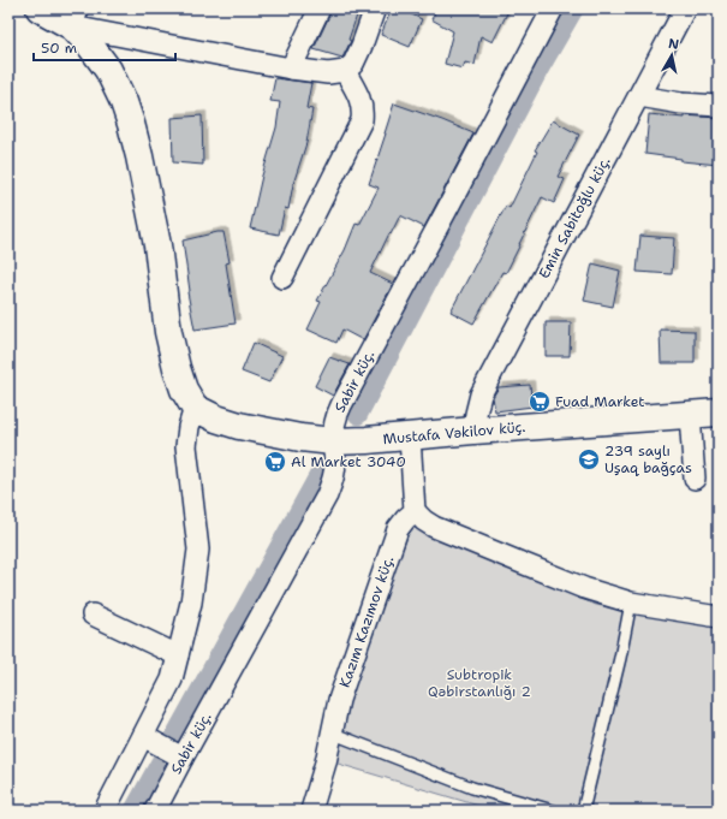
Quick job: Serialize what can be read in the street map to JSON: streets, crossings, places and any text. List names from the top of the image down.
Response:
{
  "streets": {
    "street": [
      "Emin Sabitoğlu küç.",
      "Sabir küç.",
      "Mustafa Vəkilov küç.",
      "Kazım Kazımov küç."
    ]
  },
  "crossings": [
    ["Emin Sabitoğlu küç.", "Mustafa Vəkilov küç."],
    ["Sabir küç.", "Mustafa Vəkilov küç."]
  ],
  "parks": ["Subtropik Qəbirstanlığı 2"],
  "places": {
    "supermarket": ["Fuad Market", "Al Market 3040"],
    "school or university": ["239 saylı Uşaq bağças"]
  },
  "scale_bar": "50 m",
  "north": "top"
}
